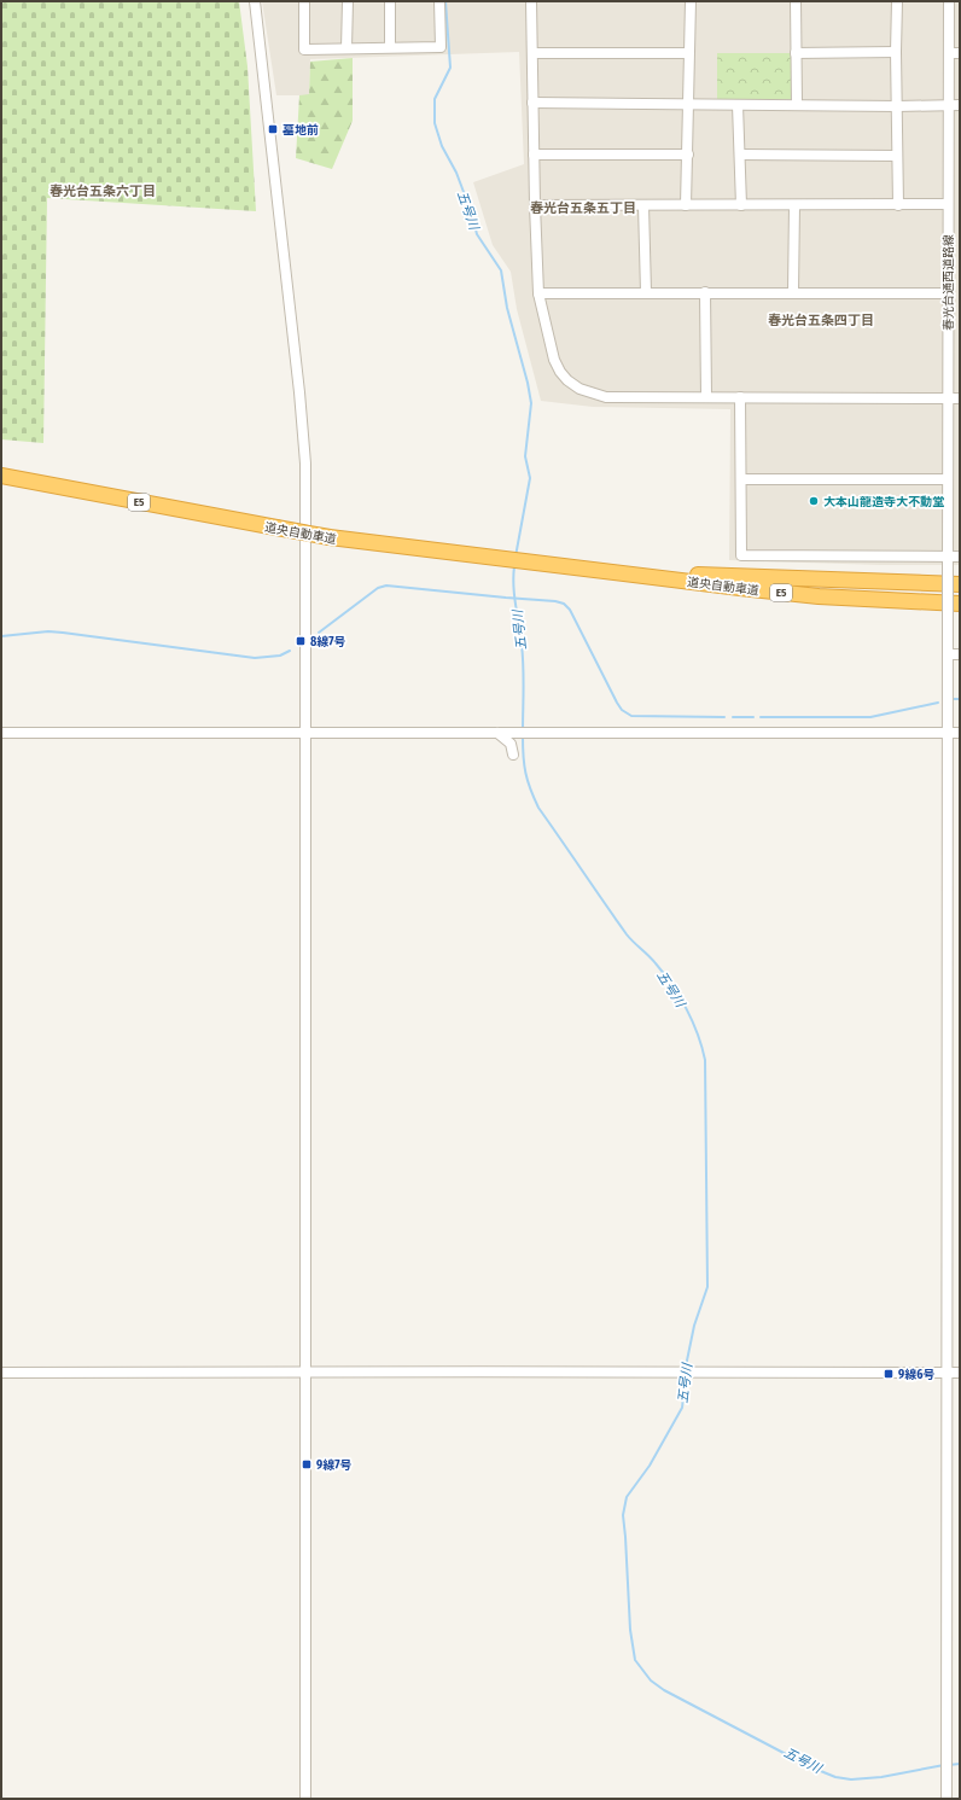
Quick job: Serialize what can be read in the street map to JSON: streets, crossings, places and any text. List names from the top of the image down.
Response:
{
  "streets": {
    "highway": ["E5", "道央自動車道"],
    "street": ["春光台通西道路線"]
  },
  "districts": ["春光台五条六丁目", "春光台五条五丁目", "春光台五条四丁目"],
  "water": ["五号川"],
  "places": {
    "transit": [
      "墓地前",
      "8線7号",
      "9線6号",
      "9線7号"
    ],
    "other": ["大本山龍造寺大不動堂"]
  }
}
